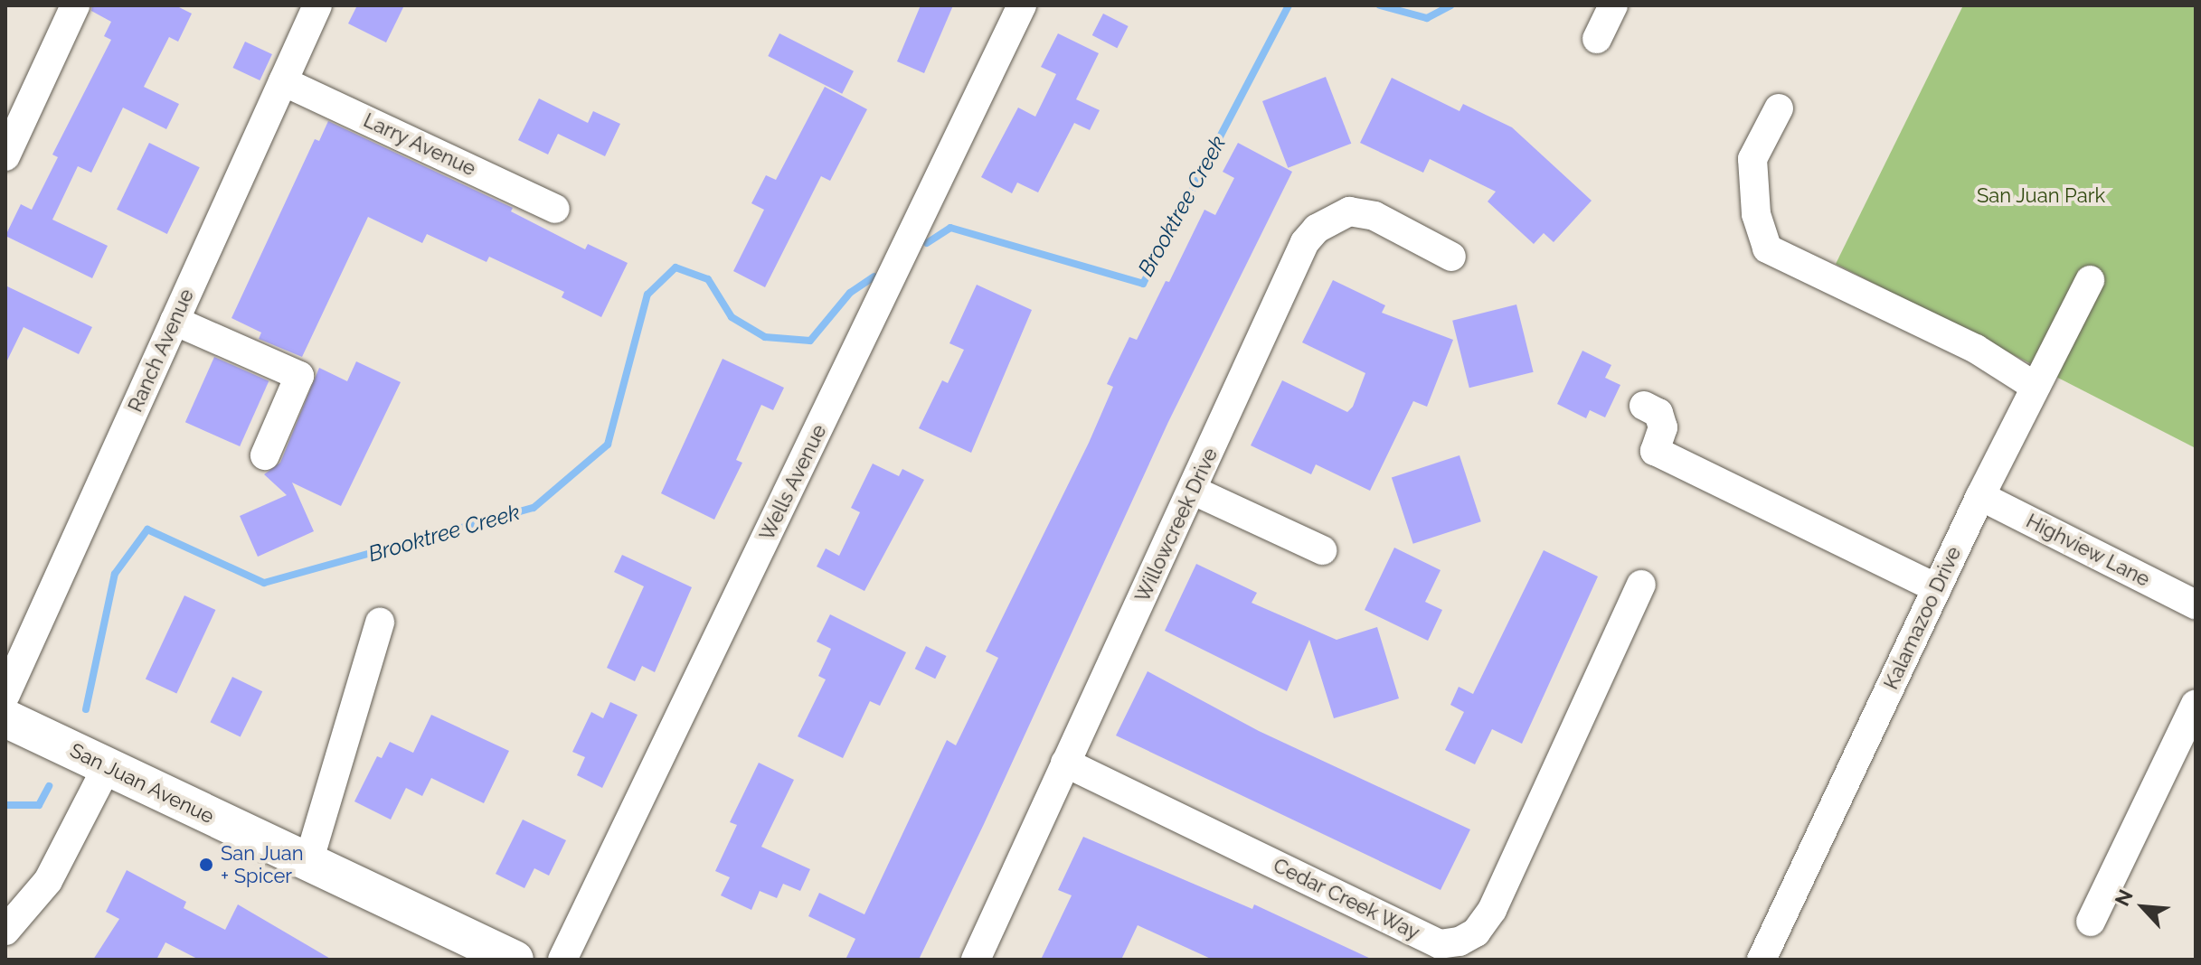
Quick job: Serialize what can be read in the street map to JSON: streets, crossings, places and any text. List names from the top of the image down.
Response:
{
  "streets": {
    "main road": ["San Juan Avenue"],
    "street": [
      "Larry Avenue",
      "Ranch Avenue",
      "Wells Avenue",
      "Willowcreek Drive",
      "Highview Lane",
      "Kalamazoo Drive",
      "Cedar Creek Way"
    ]
  },
  "crossings": [
    ["Larry Avenue", "Ranch Avenue"],
    ["Willowcreek Drive", "Cedar Creek Way"],
    ["Highview Lane", "Kalamazoo Drive"]
  ],
  "water": ["Brooktree Creek"],
  "parks": ["San Juan Park"],
  "places": ["San Juan + Spicer"],
  "north": "top left"
}
